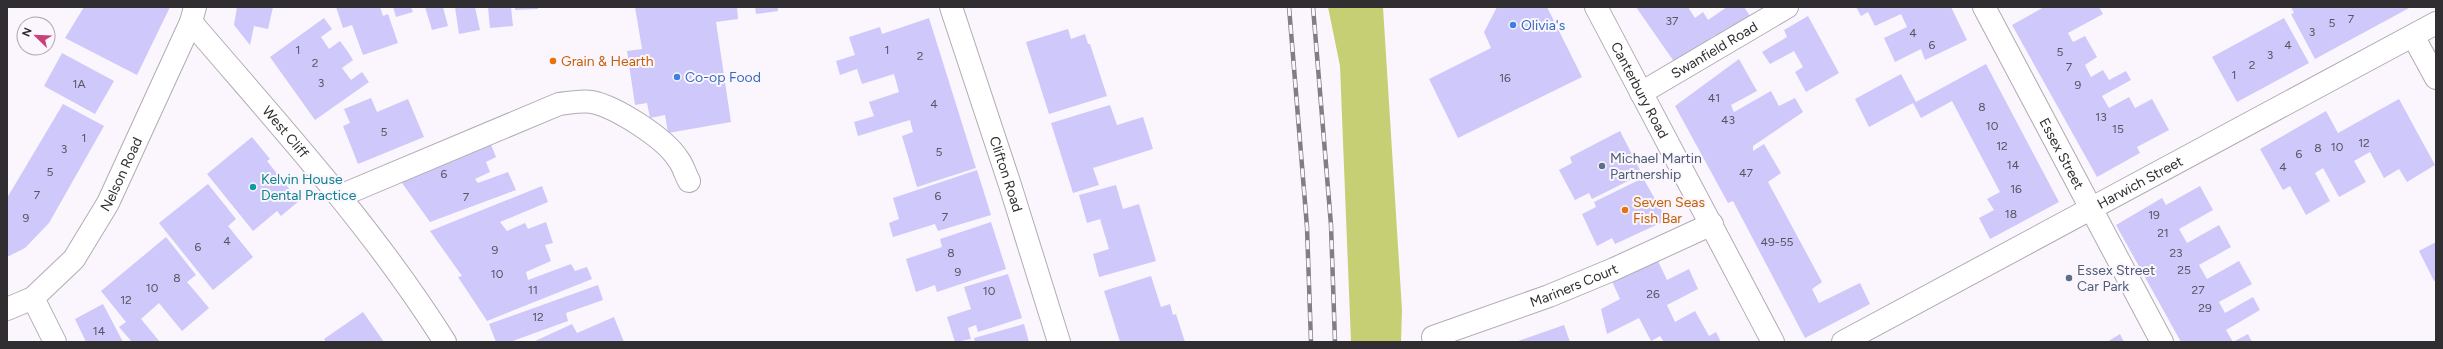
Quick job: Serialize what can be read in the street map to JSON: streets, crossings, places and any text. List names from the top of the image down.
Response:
{
  "streets": {
    "street": [
      "Swanfield Road",
      "Canterbury Road",
      "West Cliff",
      "Essex Street",
      "Nelson Road",
      "Clifton Road",
      "Harwich Street",
      "Mariners Court"
    ]
  },
  "crossings": [
    ["Swanfield Road", "Canterbury Road"],
    ["Canterbury Road", "Mariners Court"],
    ["West Cliff", "Nelson Road"],
    ["Essex Street", "Harwich Street"]
  ],
  "places": [
    "Olivia's",
    "Grain & Hearth",
    "Co-op Food",
    "Michael Martin Partnership",
    "Kelvin House Dental Practice",
    "Seven Seas Fish Bar",
    "Essex Street Car Park"
  ],
  "house_numbers": [
    "7",
    "37",
    "5",
    "3",
    "4",
    "6",
    "4",
    "1",
    "1",
    "5",
    "3",
    "2",
    "2",
    "2",
    "7",
    "1",
    "16",
    "3",
    "1A",
    "9",
    "41",
    "4",
    "8",
    "13",
    "43",
    "10",
    "15",
    "5",
    "1",
    "12",
    "12",
    "10",
    "8",
    "3",
    "5",
    "6",
    "14",
    "4",
    "5",
    "47",
    "6",
    "16",
    "7",
    "6",
    "7",
    "18",
    "19",
    "7",
    "9",
    "21",
    "4",
    "49-55",
    "6",
    "9",
    "8",
    "23",
    "25",
    "9",
    "10",
    "8",
    "10",
    "11",
    "27",
    "10",
    "26",
    "12",
    "29",
    "12",
    "14"
  ],
  "north": "top left"
}
